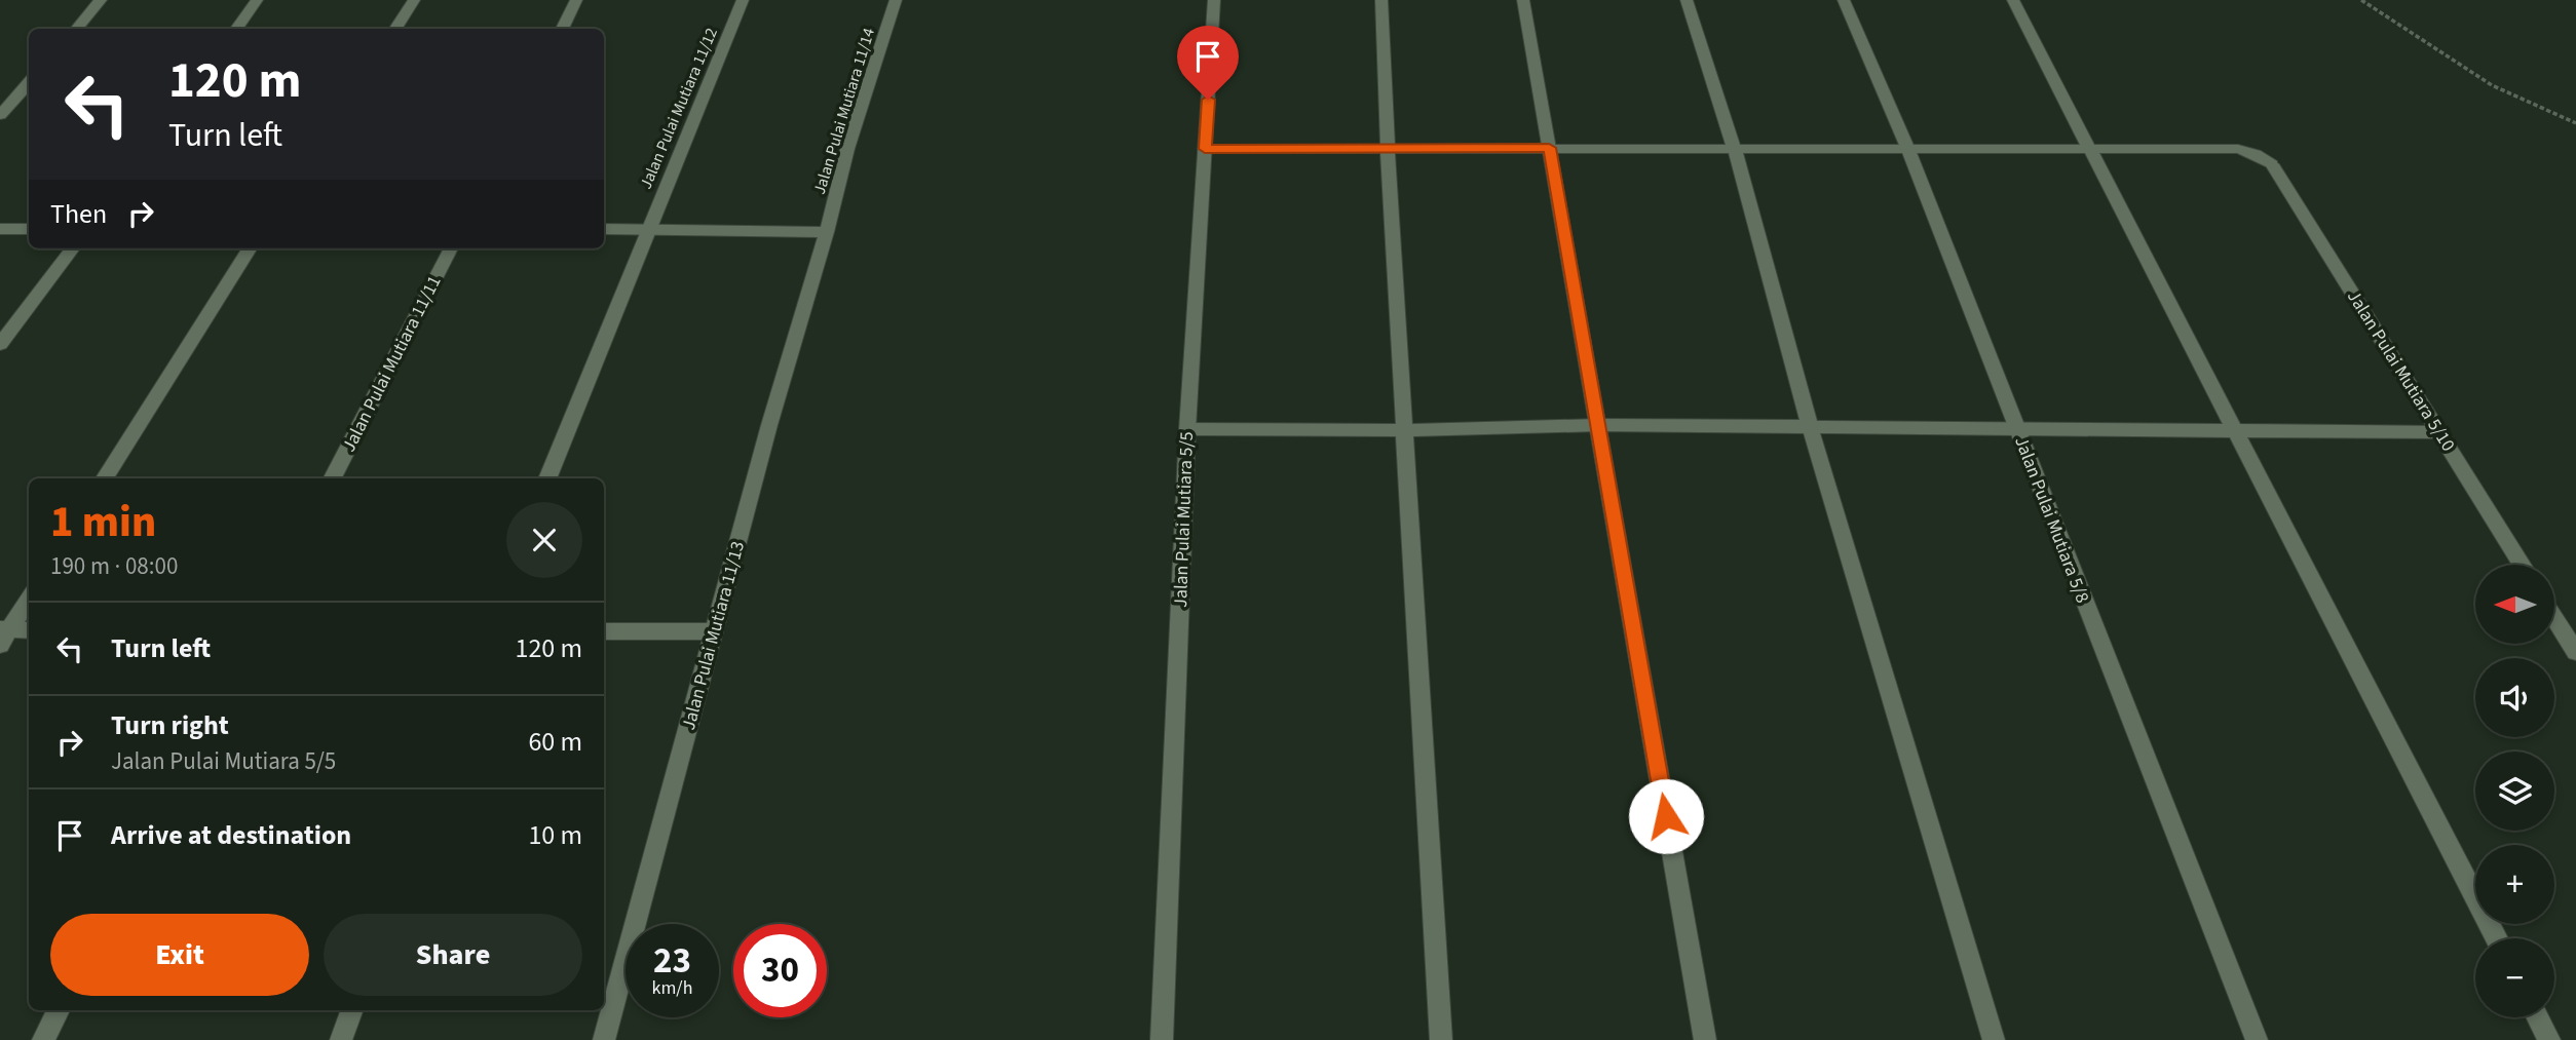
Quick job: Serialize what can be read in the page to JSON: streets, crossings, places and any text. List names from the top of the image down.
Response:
{
  "streets": {
    "street": [
      "Jalan Pulai Mutiara 11/12",
      "Jalan Pulai Mutiara 11/14",
      "Jalan Pulai Mutiara 11/11",
      "Jalan Pulai Mutiara 5/10",
      "Jalan Pulai Mutiara 5/5",
      "Jalan Pulai Mutiara 5/8",
      "Jalan Pulai Mutiara 11/13"
    ]
  },
  "crossings": [
    ["Jalan Pulai Mutiara 11/14", "Jalan Pulai Mutiara 11/13"]
  ],
  "north": "left",
  "page": {
    "turn": ["120 m", "Turn left"],
    "then": "Then",
    "heading": ["1 min", "190 m · 08:00"],
    "map_buttons": ["+", "−"],
    "list": [
      {
        "name": "Turn left",
        "value": "120 m"
      },
      {
        "name": "Turn right",
        "note": "Jalan Pulai Mutiara 5/5",
        "value": "60 m"
      },
      {
        "name": "Arrive at destination",
        "value": "10 m"
      }
    ],
    "buttons": ["Exit", "Share"],
    "speed": "23 km/h",
    "limit": "30"
  }
}
